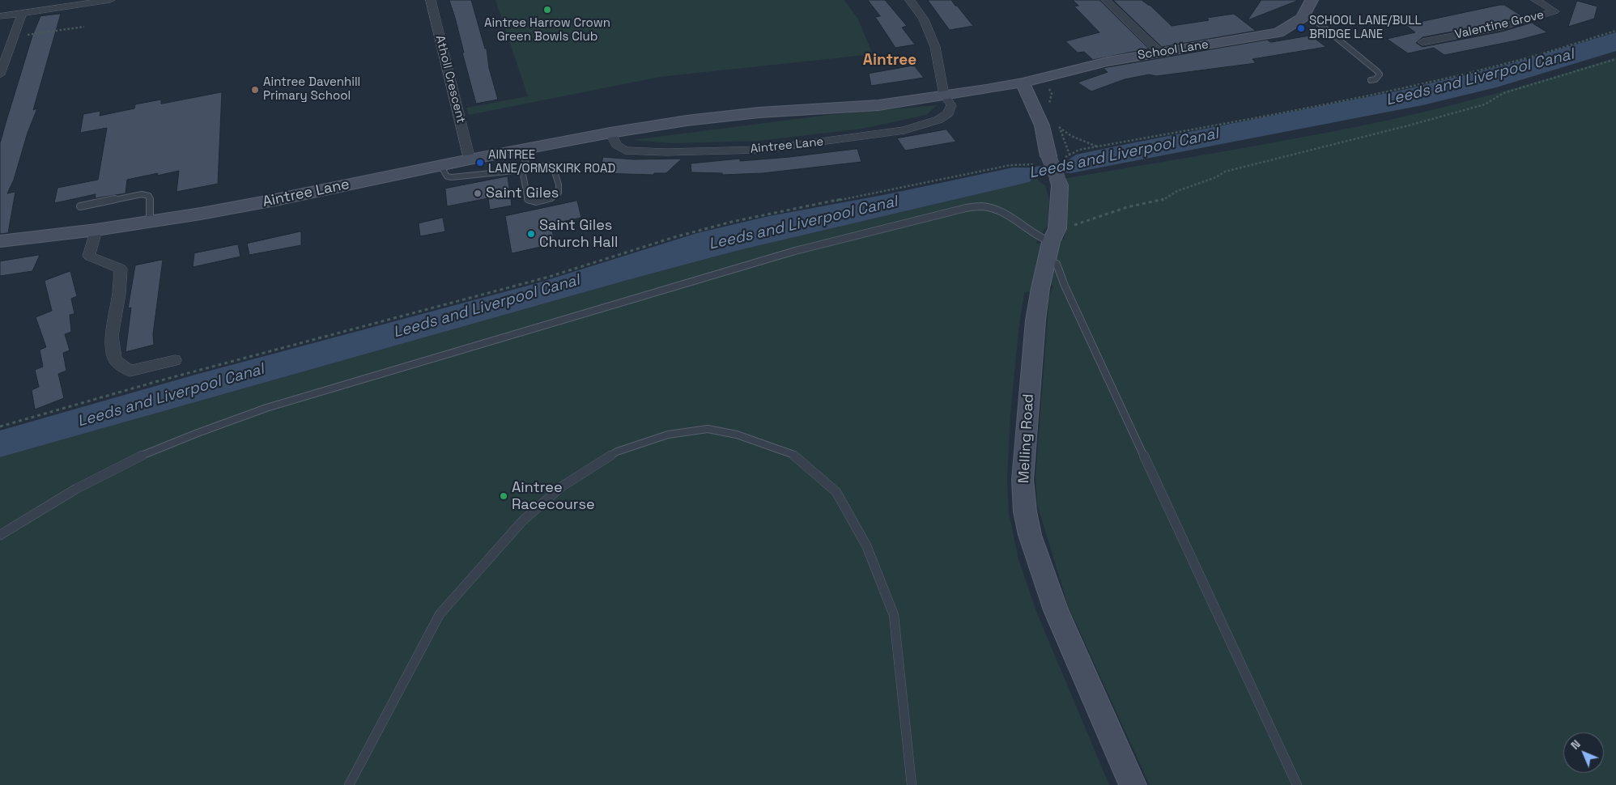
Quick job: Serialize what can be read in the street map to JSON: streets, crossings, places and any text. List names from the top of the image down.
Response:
{
  "streets": {
    "main road": ["School Lane", "Aintree Lane", "Melling Road"],
    "street": ["Valentine Grove", "Atholl Crescent"]
  },
  "crossings": [
    ["School Lane", "Aintree Lane"],
    ["School Lane", "Melling Road"],
    ["Atholl Crescent", "Aintree Lane"],
    ["Aintree Lane", "Melling Road"]
  ],
  "districts": ["Aintree"],
  "water": ["Leeds and Liverpool Canal"],
  "places": [
    "Aintree Harrow Crown Green Bowls Club",
    "SCHOOL LANE/BULL BRIDGE LANE",
    "Aintree Davenhill Primary School",
    "AINTREE LANE/ORMSKIRK ROAD",
    "Saint Giles",
    "Saint Giles Church Hall",
    "Aintree Racecourse"
  ],
  "north": "top left"
}
